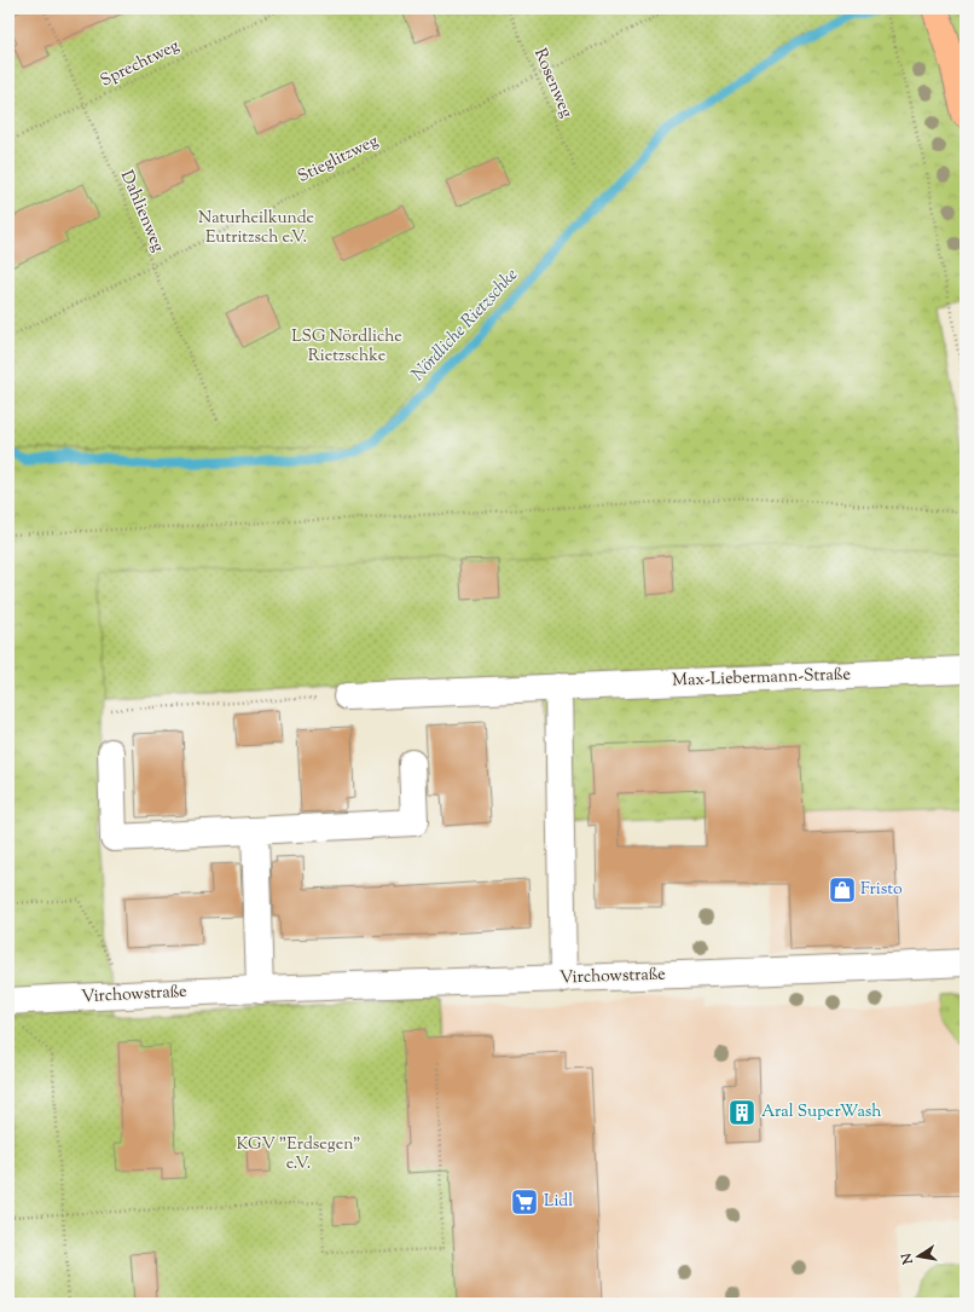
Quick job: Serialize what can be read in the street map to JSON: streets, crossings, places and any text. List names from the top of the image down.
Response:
{
  "streets": {
    "street": ["Max-Liebermann-Straße", "Virchowstraße"],
    "path": [
      "Sprechtweg",
      "Rosenweg",
      "Stieglitzweg",
      "Dahlienweg"
    ]
  },
  "crossings": [
    ["Sprechtweg", "Dahlienweg"],
    ["Rosenweg", "Stieglitzweg"],
    ["Stieglitzweg", "Dahlienweg"]
  ],
  "water": ["Nördliche Rietzschke"],
  "parks": ["Naturheilkunde Eutritzsch e.V.", "LSG Nördliche Rietzschke", "KGV \"Erdsegen\" e.V."],
  "places": {
    "shop": ["Fristo"],
    "building": ["Aral SuperWash"],
    "supermarket": ["Lidl"]
  },
  "north": "left"
}
